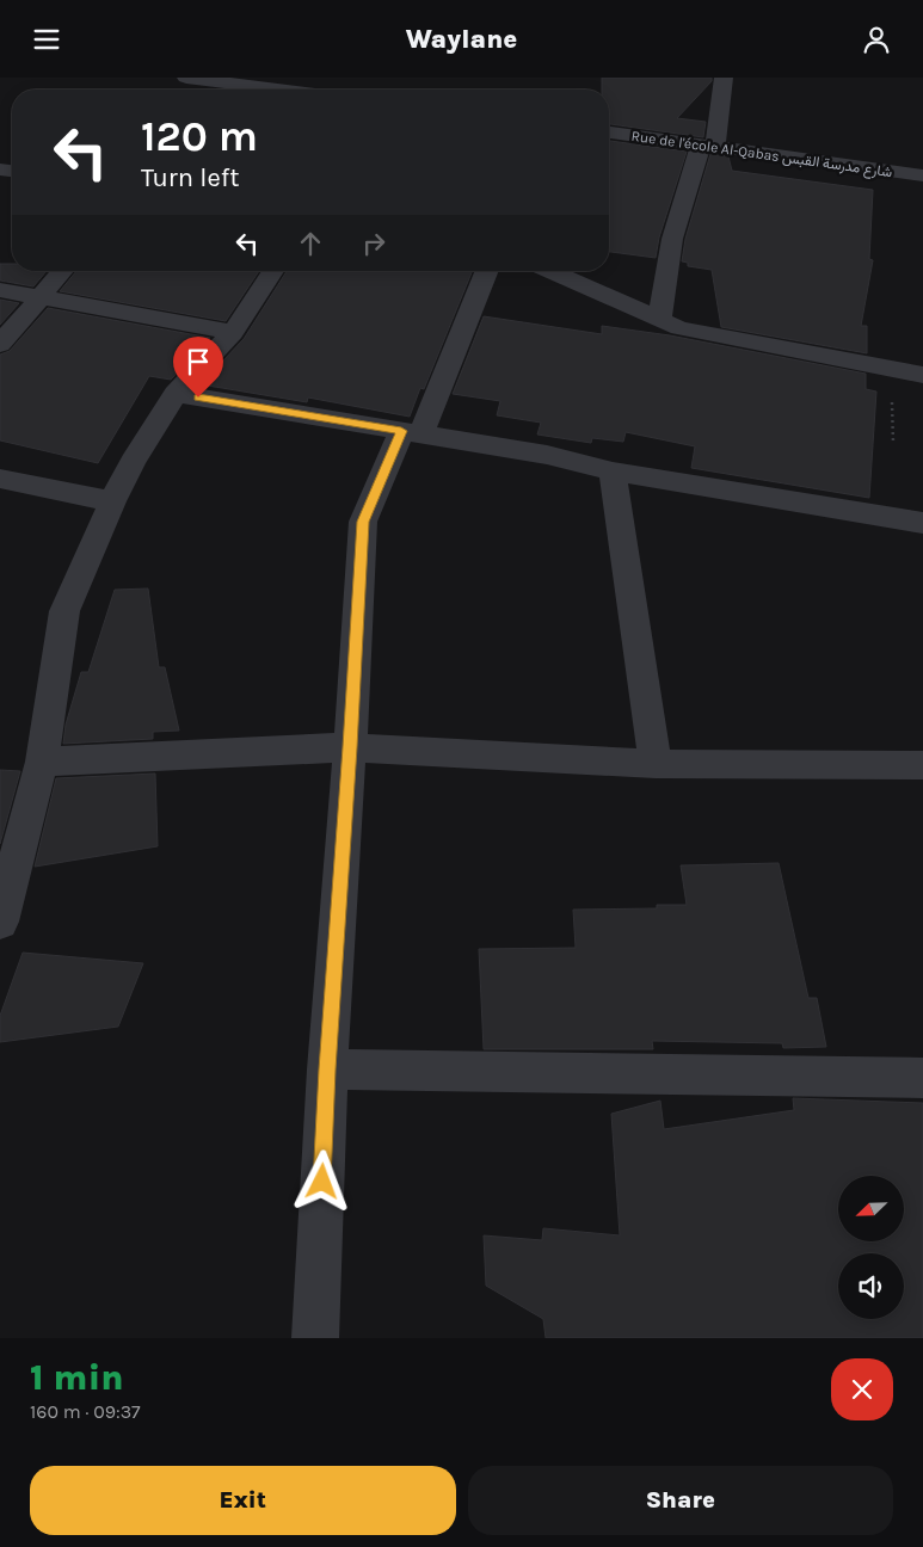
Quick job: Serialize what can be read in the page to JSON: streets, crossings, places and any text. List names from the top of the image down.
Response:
{
  "streets": {
    "street": ["Rue de l'école Al-Qabas شارع مدرسة القبس"]
  },
  "north": "bottom left",
  "page": {
    "header": "Waylane",
    "turn": ["120 m", "Turn left"],
    "heading": ["1 min", "160 m · 09:37"],
    "buttons": ["Exit", "Share"]
  }
}
